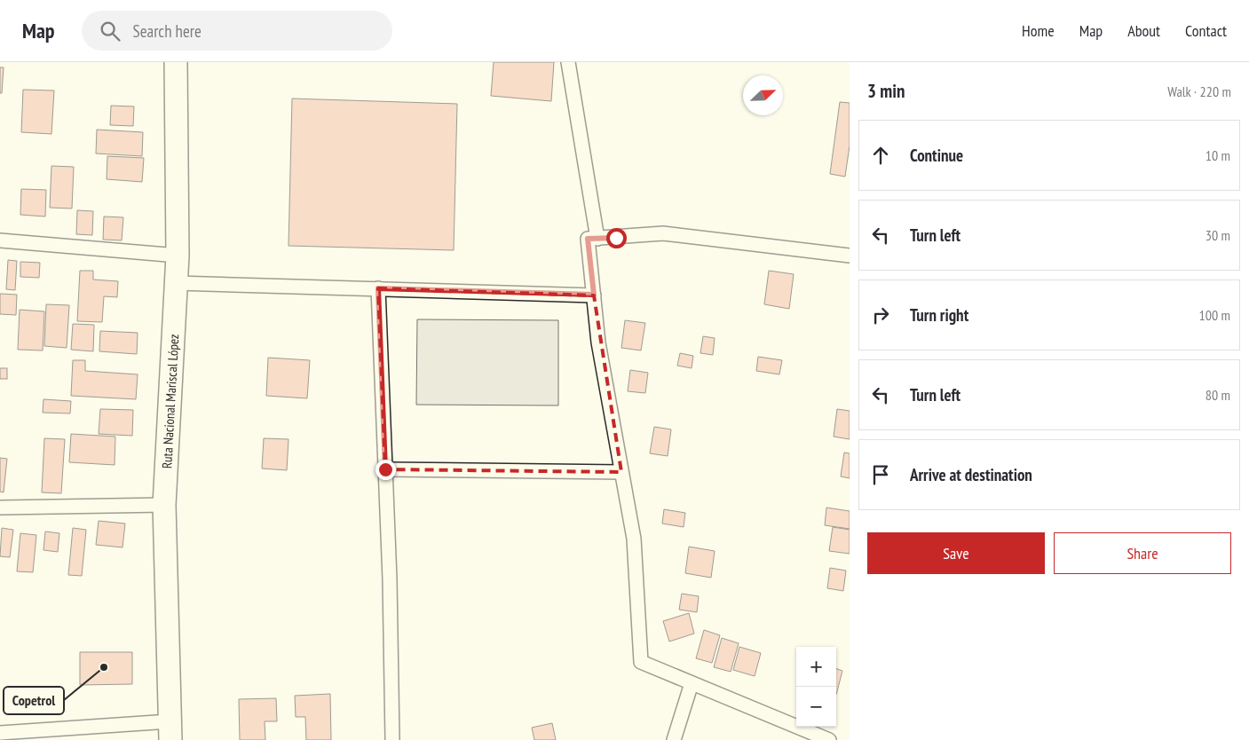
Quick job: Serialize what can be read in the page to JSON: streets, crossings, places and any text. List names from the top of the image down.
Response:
{
  "streets": {
    "highway": ["Ruta Nacional Mariscal López"]
  },
  "places": ["Copetrol"],
  "north": "top right",
  "page": {
    "header": "Map",
    "search": "Search here",
    "nav": [
      "Home",
      "Map",
      "About",
      "Contact"
    ],
    "heading": ["3 min", "Walk · 220 m"],
    "list": [
      ["Continue", "10 m"],
      ["Turn left", "30 m"],
      ["Turn right", "100 m"],
      ["Turn left", "80 m"],
      "Arrive at destination"
    ],
    "buttons": ["Save", "Share"],
    "map_buttons": ["+", "−"]
  }
}
